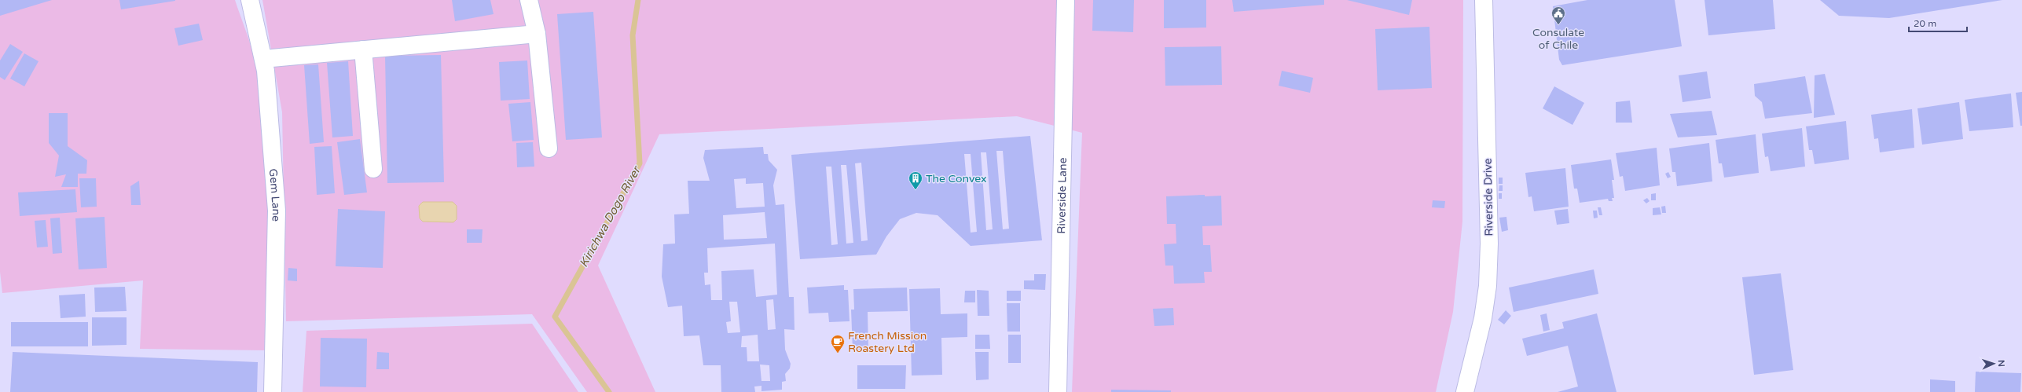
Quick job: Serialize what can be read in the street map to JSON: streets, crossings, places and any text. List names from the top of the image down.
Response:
{
  "streets": {
    "street": ["Gem Lane", "Riverside Lane", "Riverside Drive"]
  },
  "water": ["Kirichwa Dogo River"],
  "places": {
    "public building": ["Consulate of Chile"],
    "building": ["The Convex"],
    "cafe": ["French Mission Roastery Ltd"]
  },
  "scale_bar": "20 m",
  "north": "right"
}
